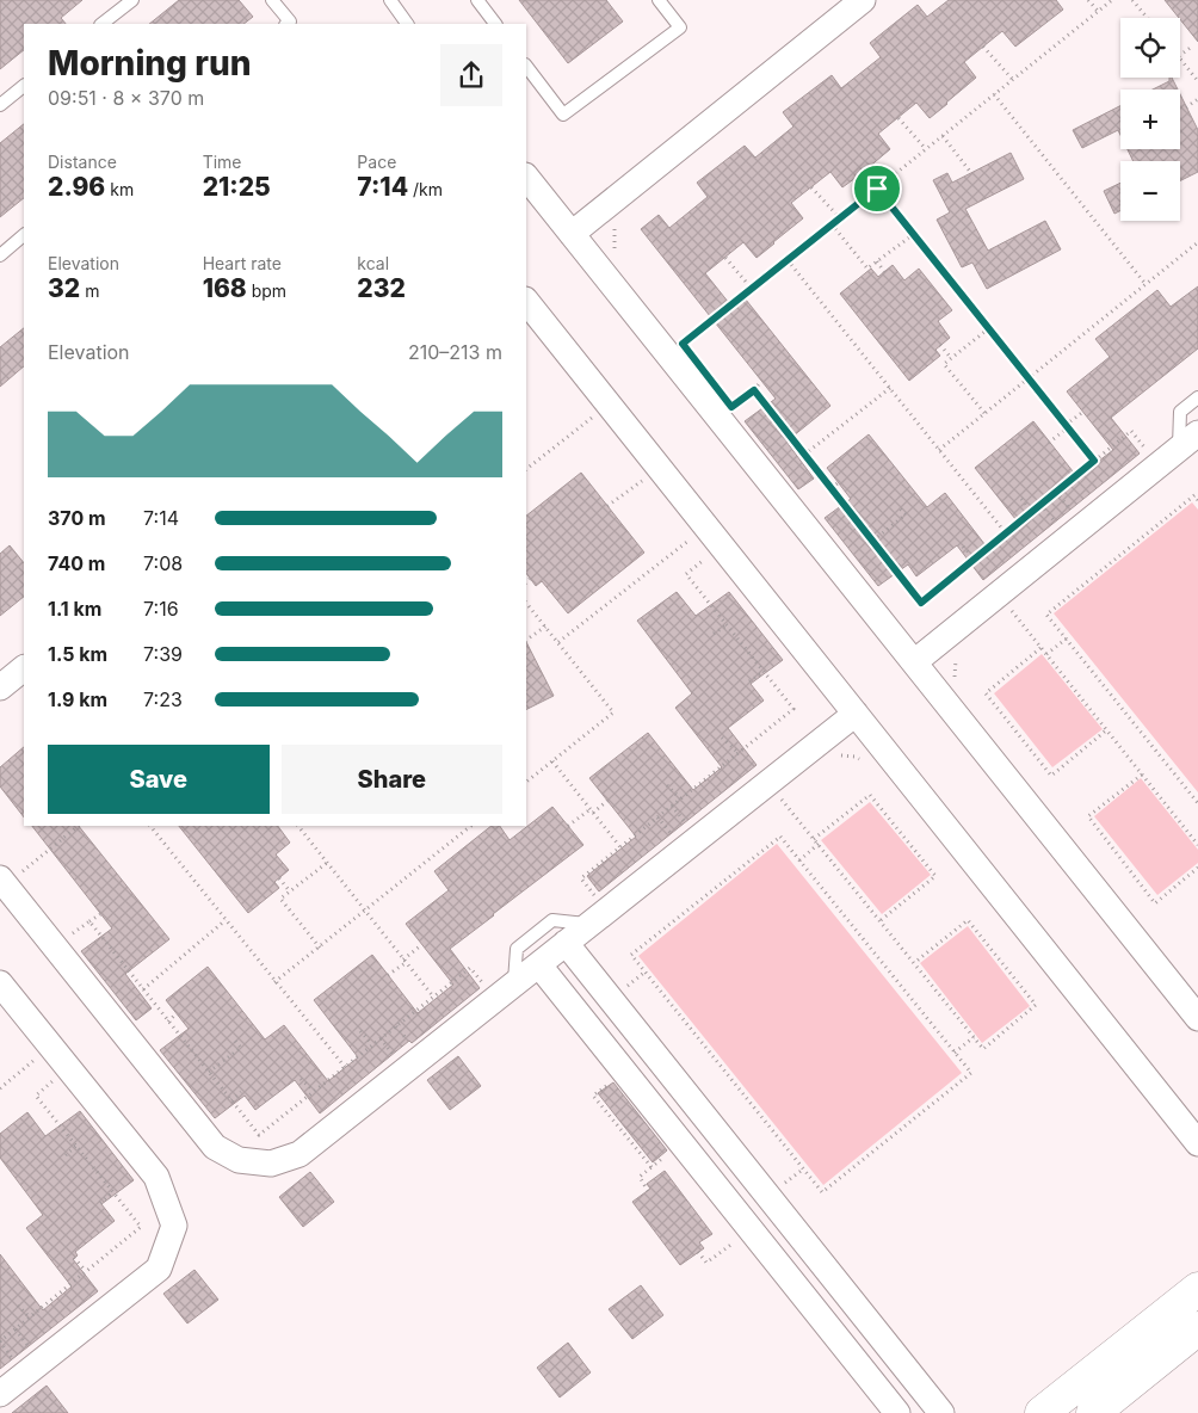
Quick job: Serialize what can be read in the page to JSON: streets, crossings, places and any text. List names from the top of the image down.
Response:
{
  "page": {
    "map_buttons": ["+", "−"],
    "heading": ["Morning run", "09:51 · 8 × 370 m"],
    "stats": [
      ["Distance", "2.96 km"],
      ["Time", "21:25"],
      ["Pace", "7:14 /km"],
      ["Elevation", "32 m"],
      ["Heart rate", "168 bpm"],
      ["kcal", "232"]
    ],
    "chart": ["Elevation", "210–213 m"],
    "list": [
      {
        "name": "370 m",
        "note": "7:14"
      },
      {
        "name": "740 m",
        "note": "7:08"
      },
      {
        "name": "1.1 km",
        "note": "7:16"
      },
      {
        "name": "1.5 km",
        "note": "7:39"
      },
      {
        "name": "1.9 km",
        "note": "7:23"
      }
    ],
    "buttons": ["Save", "Share"]
  }
}
